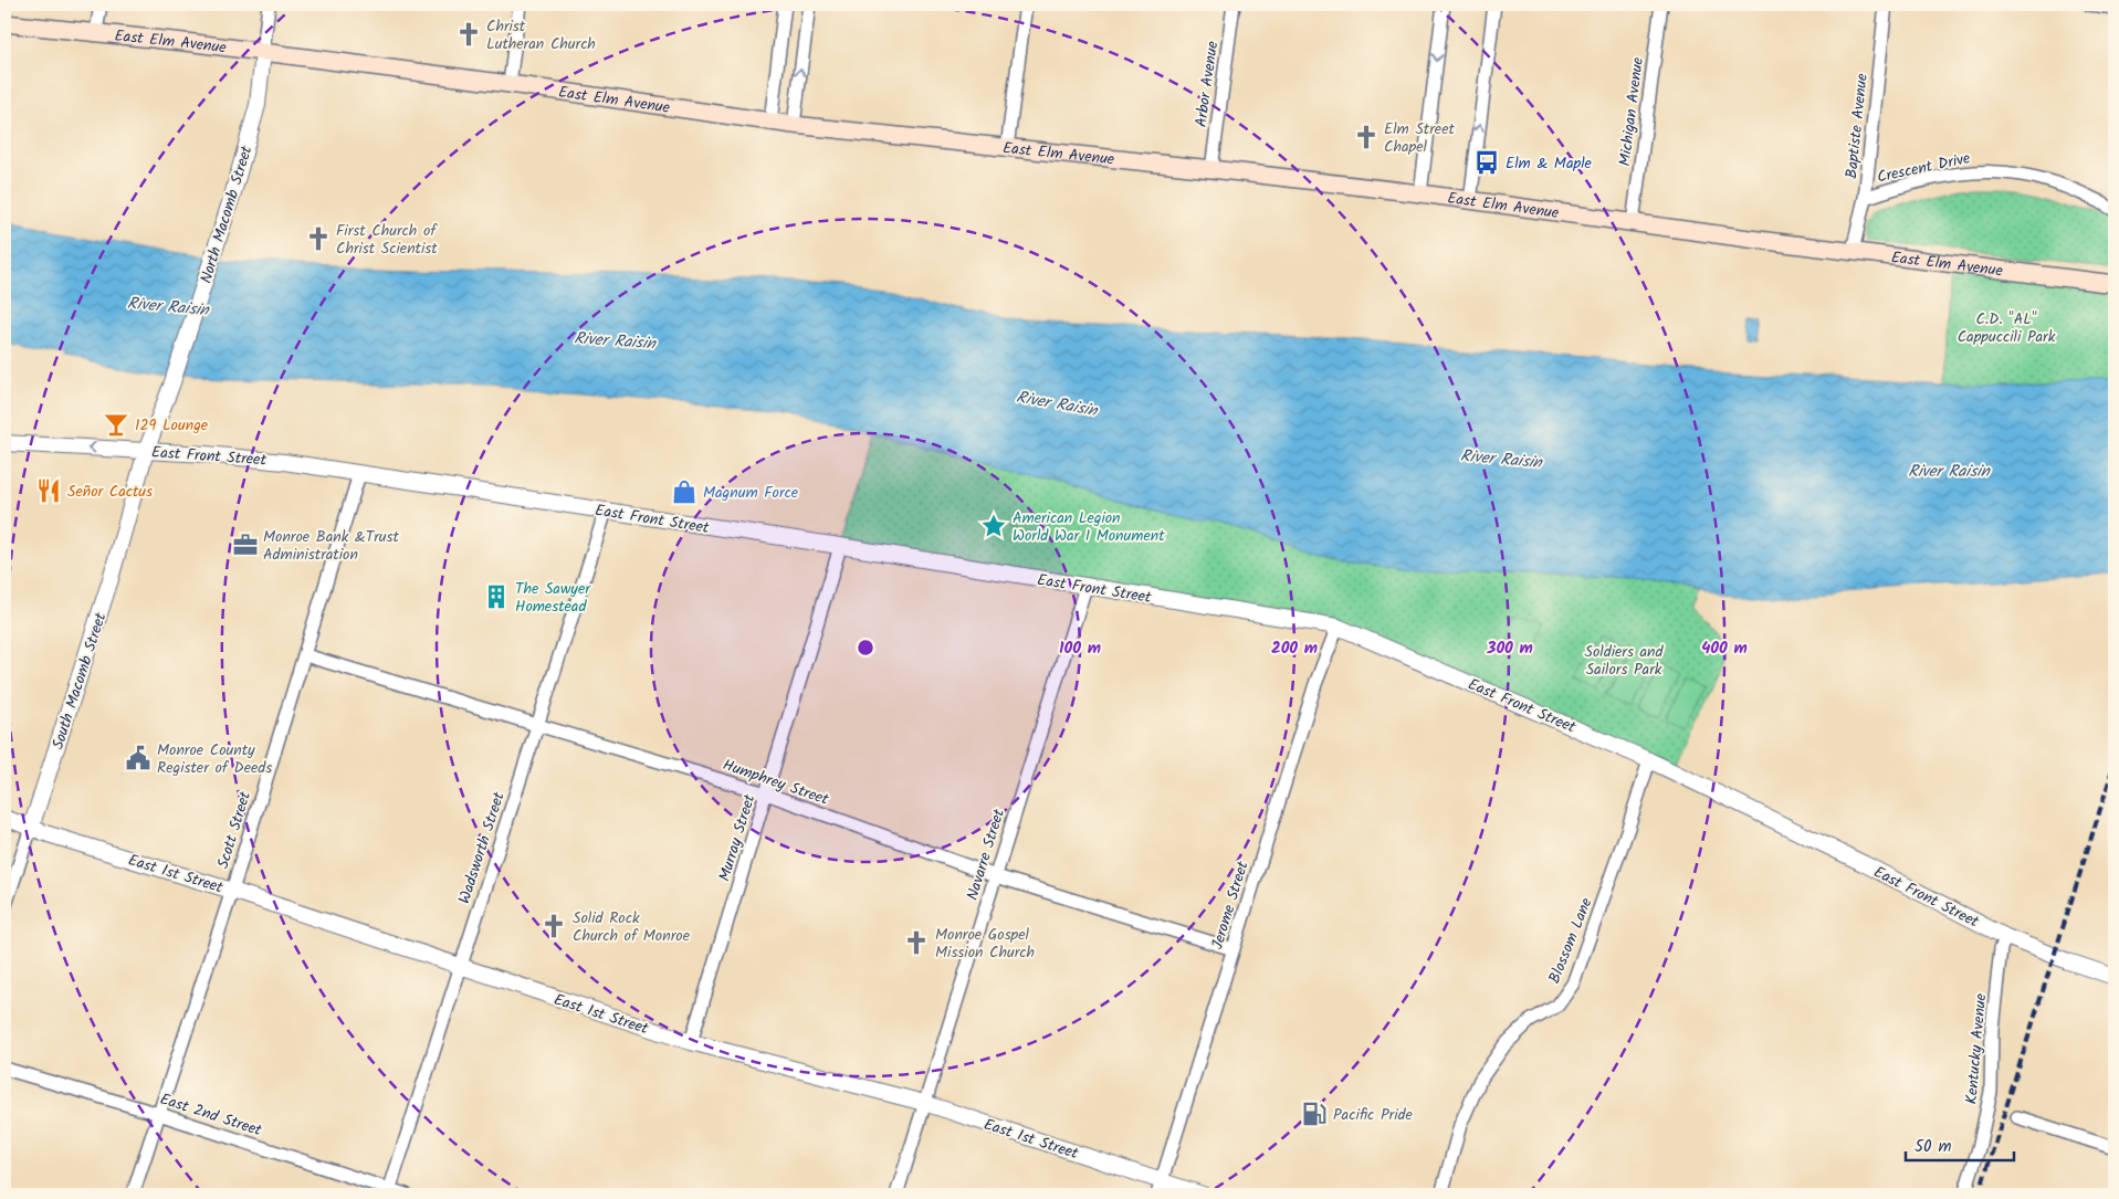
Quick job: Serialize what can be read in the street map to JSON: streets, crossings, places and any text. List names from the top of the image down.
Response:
{
  "streets": {
    "main road": ["East Elm Avenue"],
    "street": [
      "Arbor Avenue",
      "Michigan Avenue",
      "Baptiste Avenue",
      "Crescent Drive",
      "North Macomb Street",
      "East Front Street",
      "South Macomb Street",
      "Humphrey Street",
      "Scott Street",
      "Murray Street",
      "Wadsworth Street",
      "Navarre Street",
      "East 1st Street",
      "Jerome Street",
      "Blossom Lane",
      "Kentucky Avenue",
      "East 2nd Street"
    ]
  },
  "crossings": [
    ["East Elm Avenue", "Arbor Avenue"],
    ["East Elm Avenue", "Michigan Avenue"],
    ["East Elm Avenue", "Baptiste Avenue"],
    ["East Elm Avenue", "North Macomb Street"],
    ["Baptiste Avenue", "Crescent Drive"],
    ["North Macomb Street", "East Front Street"],
    ["North Macomb Street", "South Macomb Street"],
    ["East Front Street", "South Macomb Street"],
    ["East Front Street", "Scott Street"],
    ["East Front Street", "Murray Street"],
    ["East Front Street", "Wadsworth Street"],
    ["East Front Street", "Navarre Street"],
    ["East Front Street", "Jerome Street"],
    ["East Front Street", "Blossom Lane"],
    ["East Front Street", "Kentucky Avenue"],
    ["South Macomb Street", "East 1st Street"],
    ["Humphrey Street", "Scott Street"],
    ["Humphrey Street", "Murray Street"],
    ["Humphrey Street", "Wadsworth Street"],
    ["Humphrey Street", "Navarre Street"],
    ["Humphrey Street", "Jerome Street"],
    ["Scott Street", "East 1st Street"],
    ["Scott Street", "East 2nd Street"],
    ["Murray Street", "East 1st Street"],
    ["Wadsworth Street", "East 1st Street"],
    ["Wadsworth Street", "East 2nd Street"],
    ["Navarre Street", "East 1st Street"],
    ["East 1st Street", "Jerome Street"]
  ],
  "water": ["River Raisin"],
  "parks": ["C.D. \"AL\" Cappuccili Park", "Soldiers and Sailors Park"],
  "places": {
    "church": [
      "Christ Lutheran Church",
      "Elm Street Chapel",
      "First Church of Christ Scientist",
      "Solid Rock Church of Monroe",
      "Monroe Gospel Mission Church"
    ],
    "bus stop": ["Elm & Maple"],
    "bar": ["129 Lounge"],
    "restaurant": ["Señor Cactus"],
    "shop": ["Magnum Force"],
    "place": ["American Legion World War I Monument"],
    "office": ["Monroe Bank &Trust Administration"],
    "building": ["The Sawyer Homestead"],
    "public building": ["Monroe County Register of Deeds"],
    "fuel station": ["Pacific Pride"]
  },
  "scale_bar": "50 m",
  "rings": [
    "100 m",
    "200 m",
    "300 m",
    "400 m"
  ]
}
